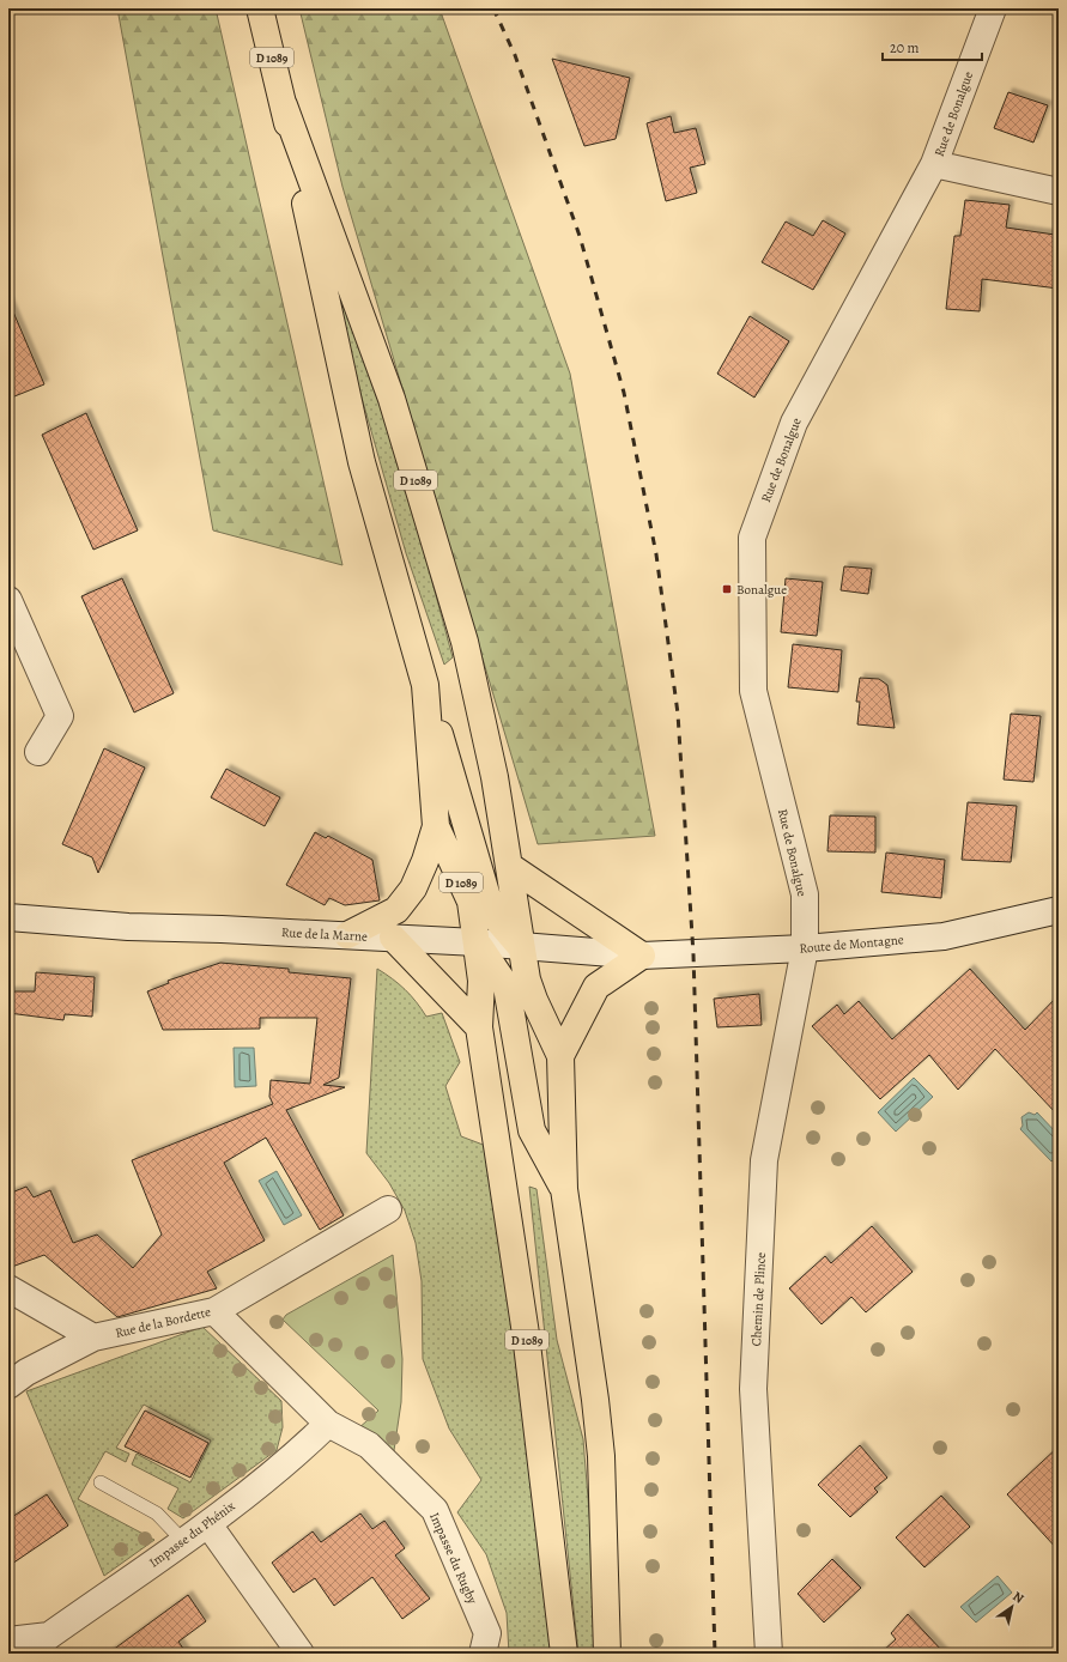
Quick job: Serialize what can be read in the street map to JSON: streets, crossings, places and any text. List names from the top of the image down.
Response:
{
  "streets": {
    "main road": ["D 1089"],
    "street": [
      "Rue de Bonalgue",
      "Rue de la Marne",
      "Route de Montagne",
      "Chemin de Plince",
      "Rue de la Bordette",
      "Impasse du Phénix",
      "Impasse du Rugby"
    ]
  },
  "crossings": [
    ["D 1089", "Rue de la Marne"],
    ["Rue de Bonalgue", "Route de Montagne"],
    ["Rue de Bonalgue", "Chemin de Plince"],
    ["Rue de la Marne", "Route de Montagne"],
    ["Route de Montagne", "Chemin de Plince"],
    ["Rue de la Bordette", "Impasse du Rugby"],
    ["Impasse du Phénix", "Impasse du Rugby"]
  ],
  "places": {
    "transit": ["Bonalgue"]
  },
  "scale_bar": "20 m",
  "north": "top right"
}
